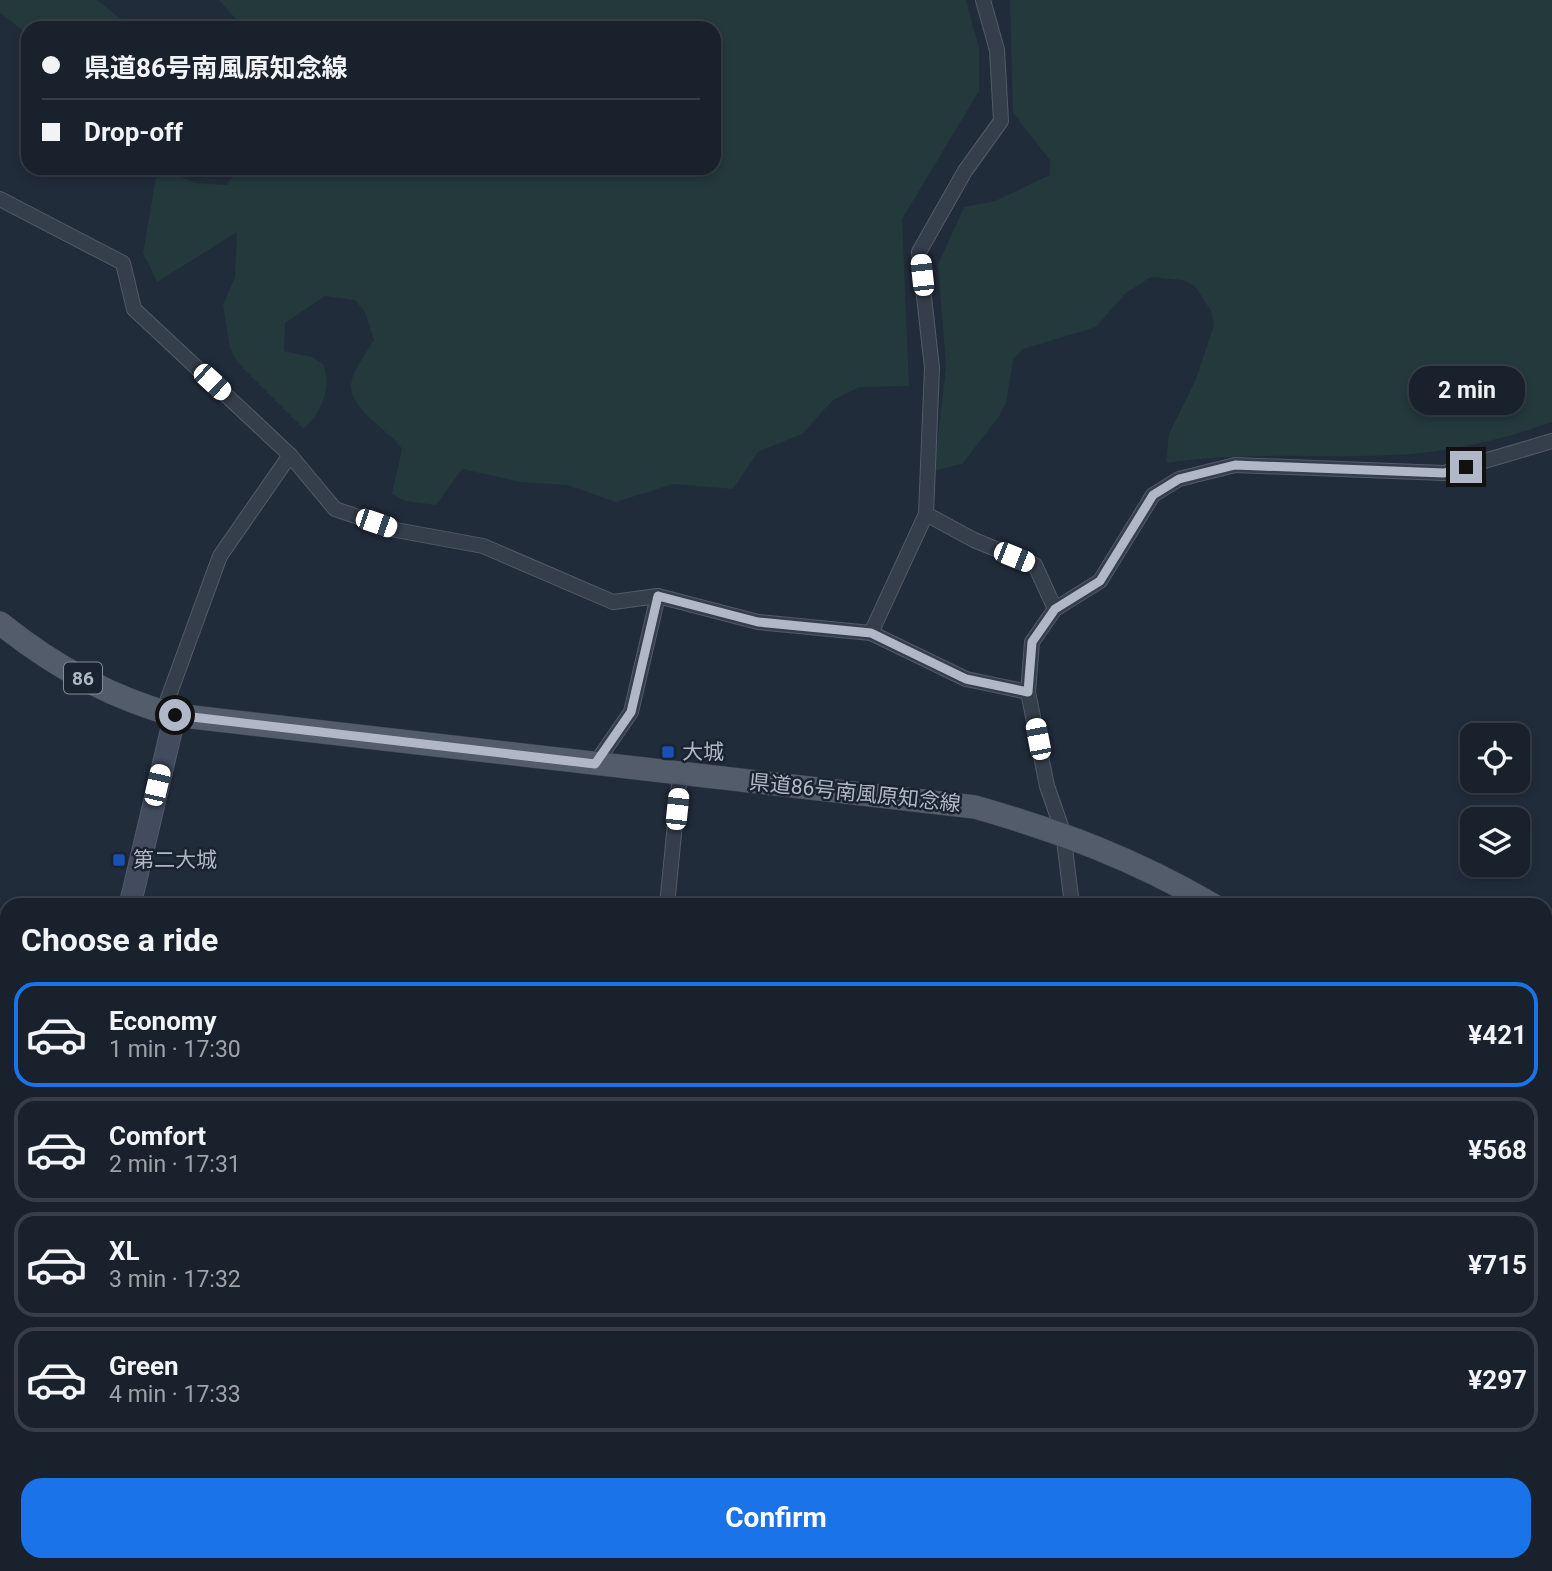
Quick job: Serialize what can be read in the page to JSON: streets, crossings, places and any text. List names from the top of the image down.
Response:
{
  "streets": {
    "main road": ["86", "県道86号南風原知念線"]
  },
  "places": {
    "transit": ["大城", "第二大城"]
  },
  "page": {
    "banner": ["県道86号南風原知念線", "Drop-off"],
    "bubble": "2 min",
    "heading": "Choose a ride",
    "list": [
      {
        "name": "Economy",
        "note": "1 min · 17:30",
        "value": "¥421"
      },
      {
        "name": "Comfort",
        "note": "2 min · 17:31",
        "value": "¥568"
      },
      {
        "name": "XL",
        "note": "3 min · 17:32",
        "value": "¥715"
      },
      {
        "name": "Green",
        "note": "4 min · 17:33",
        "value": "¥297"
      }
    ],
    "buttons": "Confirm"
  }
}
